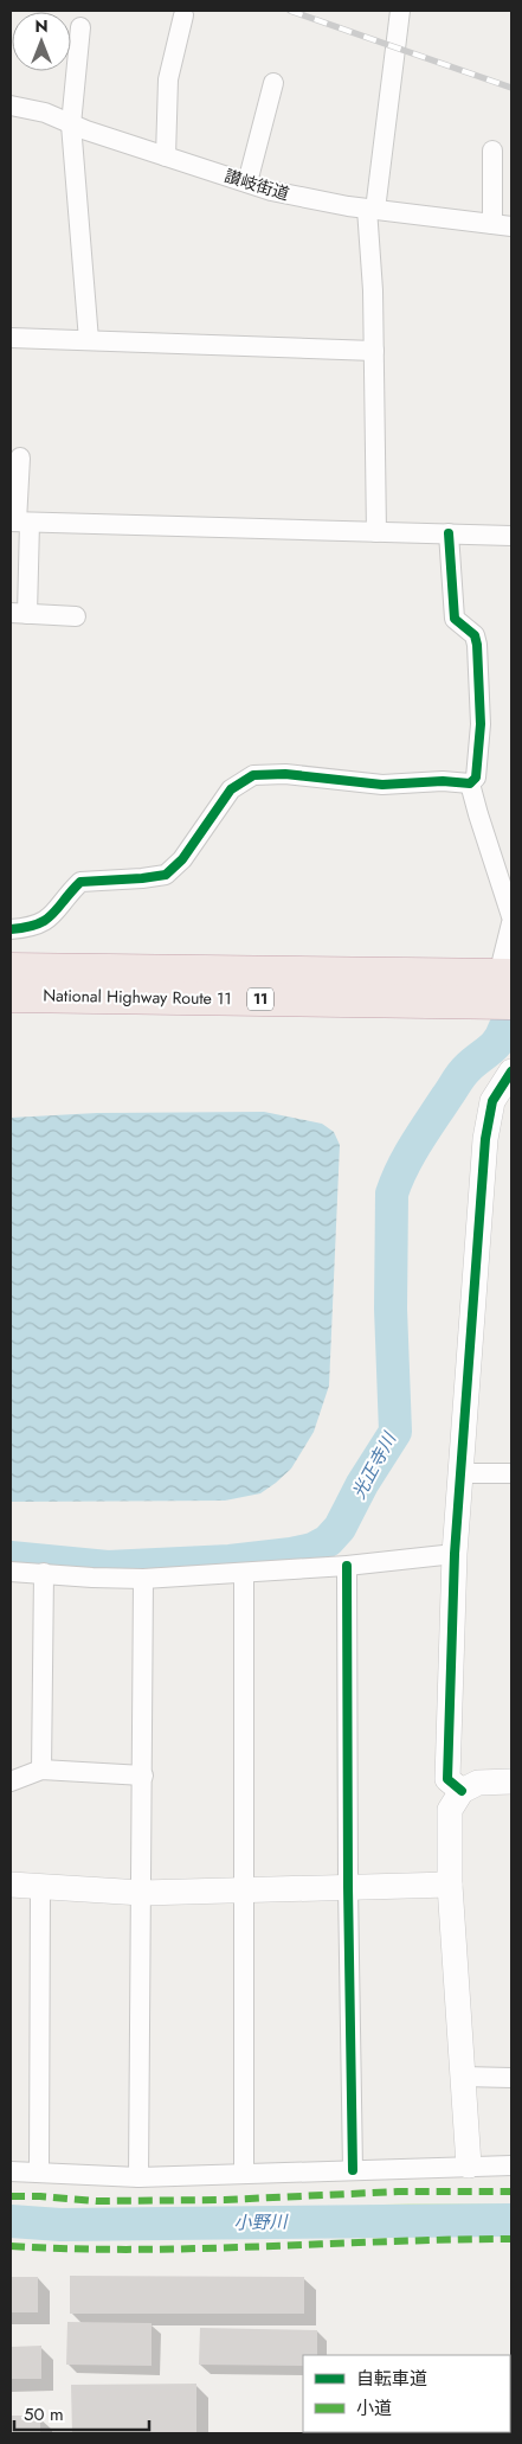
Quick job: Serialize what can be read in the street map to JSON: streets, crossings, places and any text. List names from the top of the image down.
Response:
{
  "streets": {
    "highway": ["National Highway Route 11", "11"],
    "street": ["讃岐街道"]
  },
  "water": ["光正寺川", "小野川"],
  "legend": ["自転車道", "小道"],
  "scale_bar": "50 m",
  "north": "top"
}
